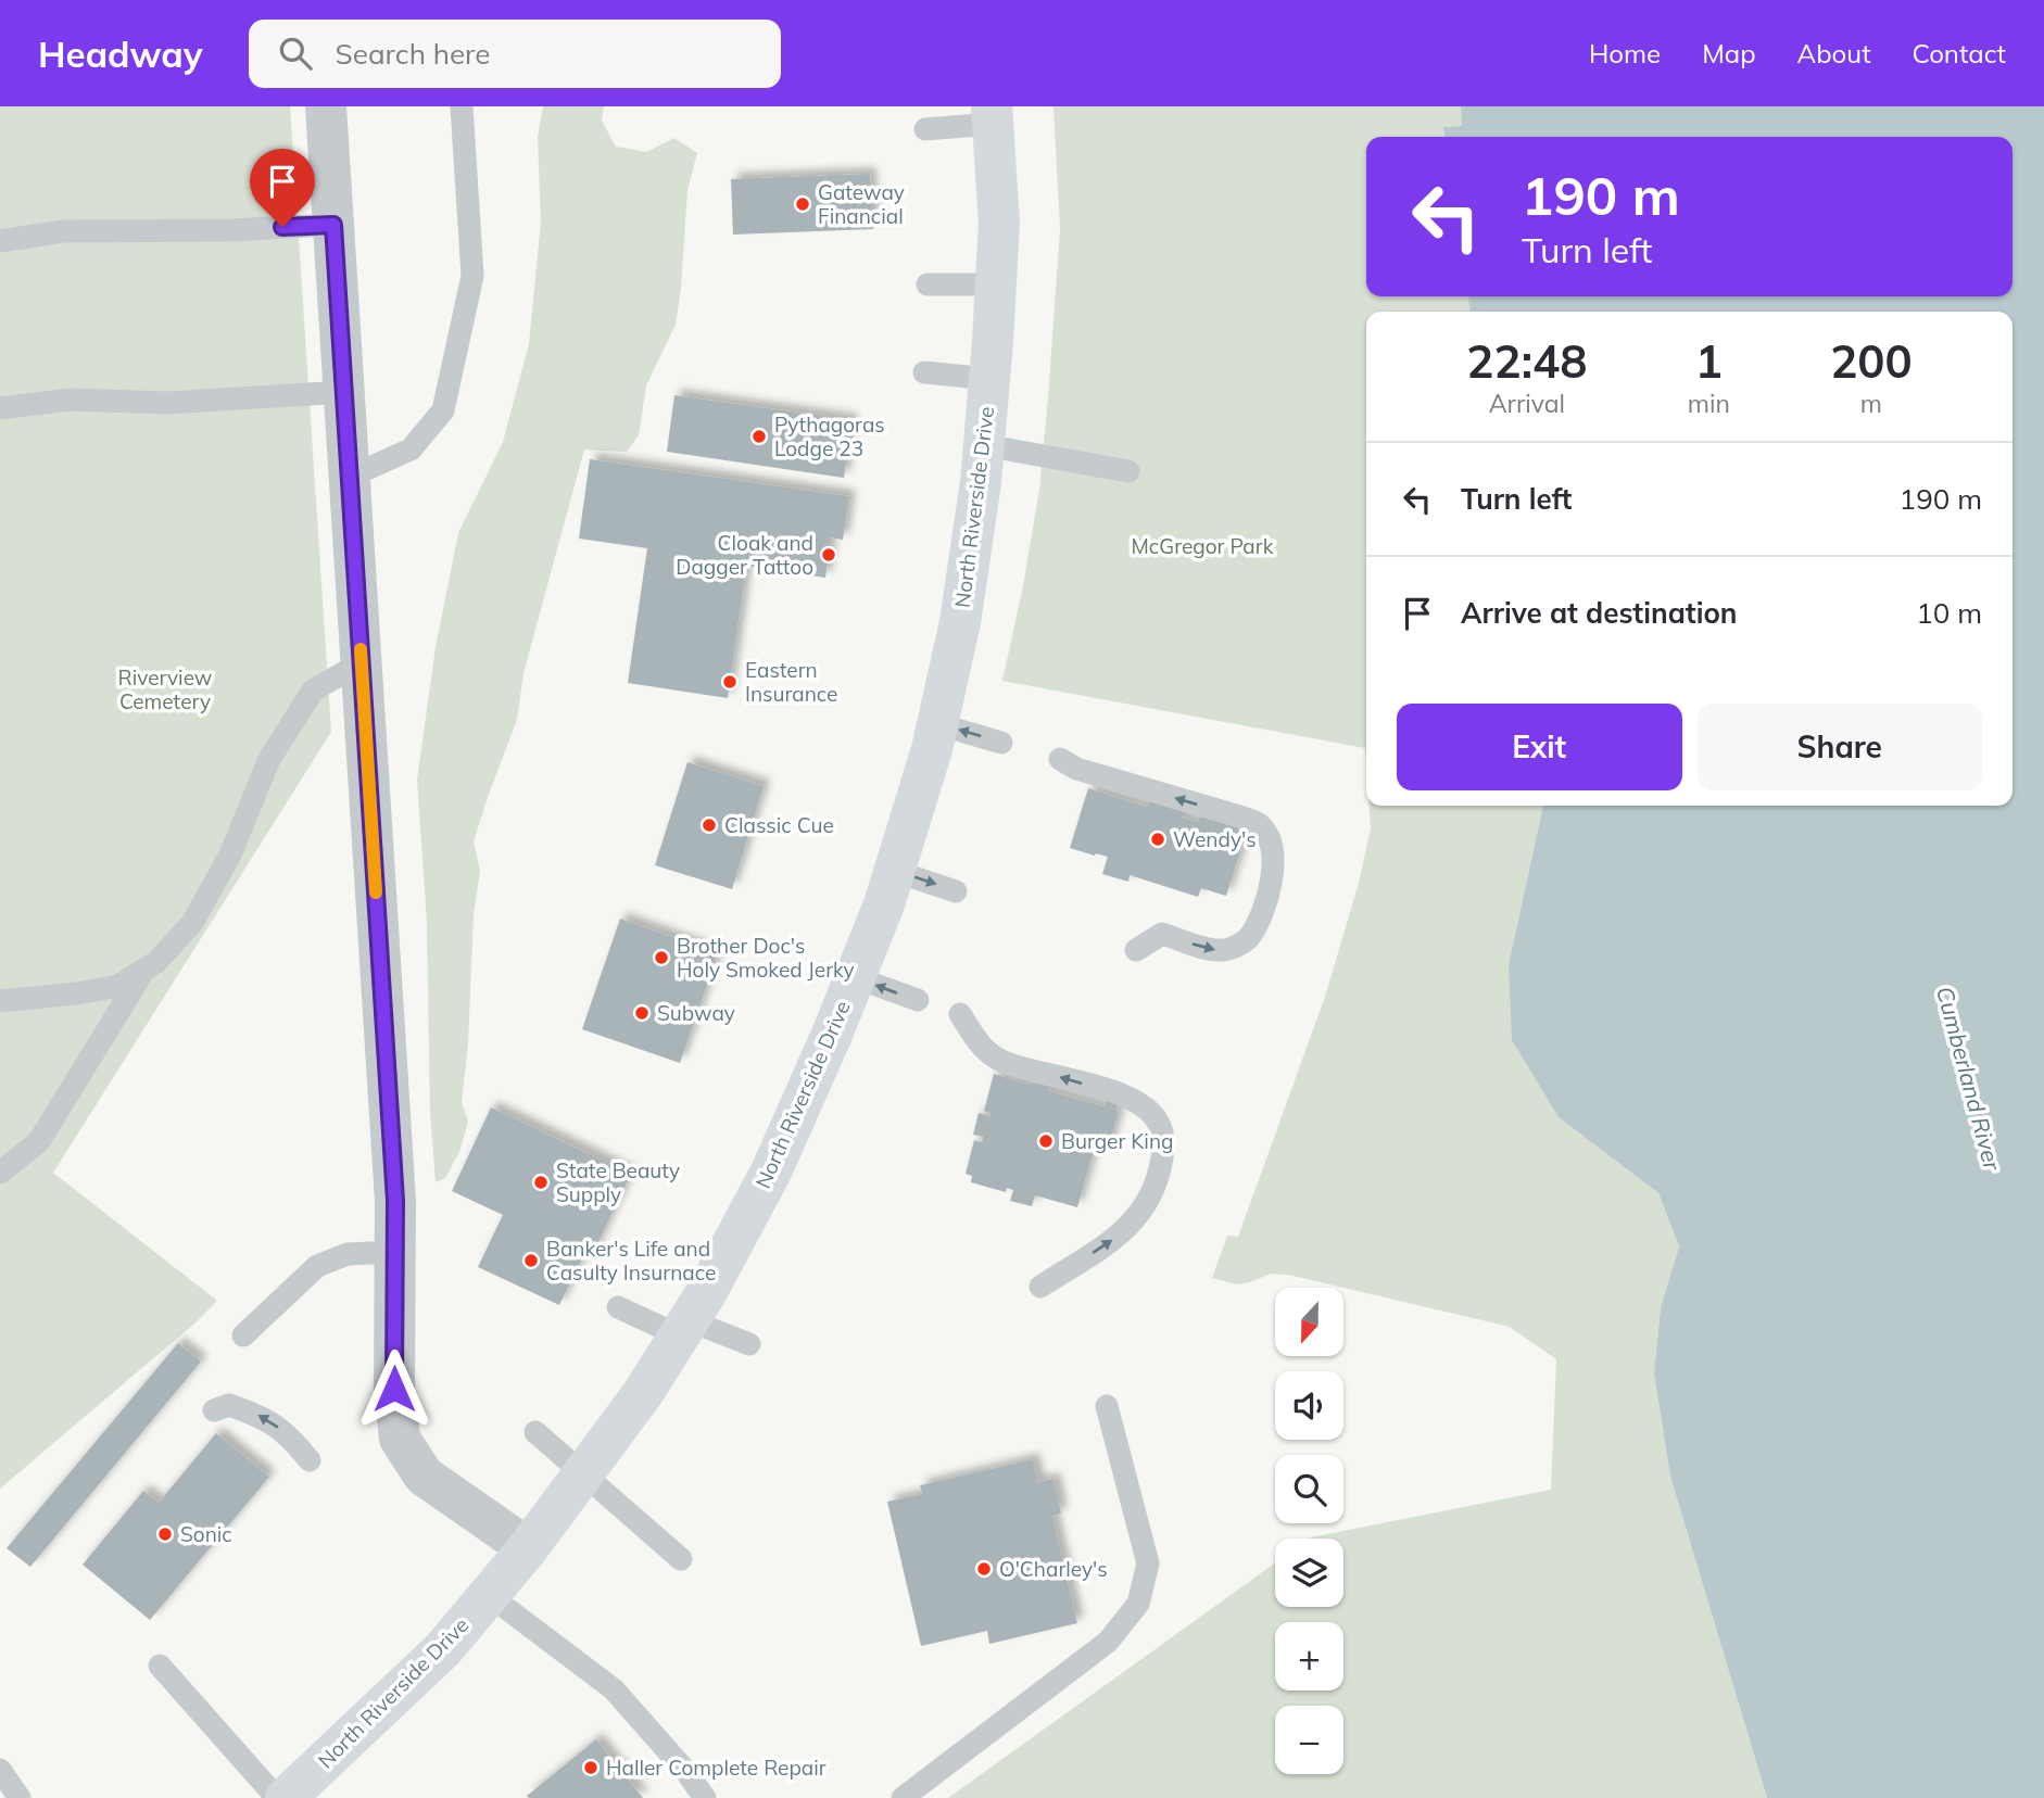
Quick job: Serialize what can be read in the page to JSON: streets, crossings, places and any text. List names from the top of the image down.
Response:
{
  "streets": {
    "highway": ["North Riverside Drive"]
  },
  "water": ["Cumberland River"],
  "parks": ["McGregor Park", "Riverview Cemetery"],
  "places": [
    "Gateway Financial",
    "Pythagoras Lodge 23",
    "Cloak and Dagger Tattoo",
    "Eastern Insurance",
    "Classic Cue",
    "Wendy's",
    "Brother Doc's Holy Smoked Jerky",
    "Subway",
    "Burger King",
    "State Beauty Supply",
    "Banker's Life and Casulty Insurnace",
    "Sonic",
    "O'Charley's",
    "Haller Complete Repair"
  ],
  "north": "bottom",
  "page": {
    "header": "Headway",
    "search": "Search here",
    "nav": [
      "Home",
      "Map",
      "About",
      "Contact"
    ],
    "turn": ["190 m", "Turn left"],
    "eta": [
      "22:48",
      "Arrival",
      "1",
      "min",
      "200",
      "m"
    ],
    "list": [
      {
        "name": "Turn left",
        "value": "190 m"
      },
      {
        "name": "Arrive at destination",
        "value": "10 m"
      }
    ],
    "buttons": ["Exit", "Share"],
    "map_buttons": ["+", "−"]
  }
}
